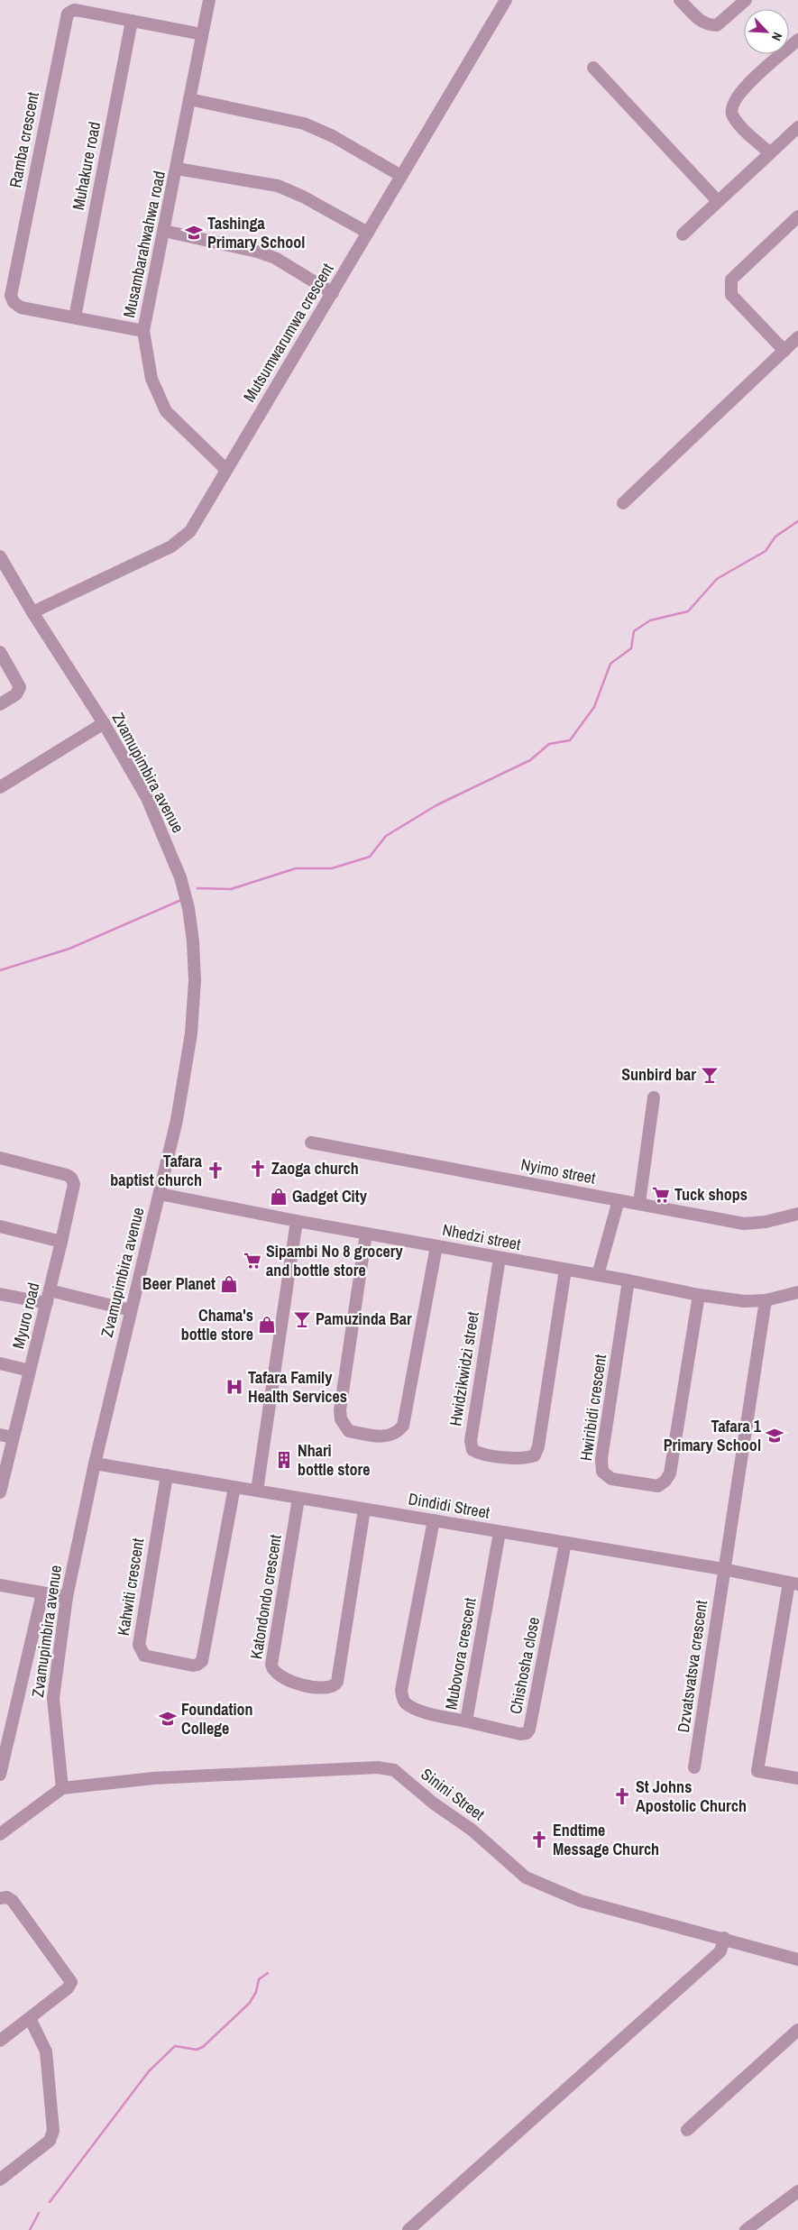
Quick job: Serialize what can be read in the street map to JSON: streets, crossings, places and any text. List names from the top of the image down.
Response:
{
  "streets": {
    "street": [
      "Ramba crescent",
      "Muhakure road",
      "Musambarahwahwa road",
      "Mutsumwarumwa crescent",
      "Zvamupimbira avenue",
      "Nyimo street",
      "Nhedzi street",
      "Myuro road",
      "Hwidzikwidzi street",
      "Hwiribidi crescent",
      "Dindidi Street",
      "Kahwiti crescent",
      "Katondondo crescent",
      "Mubovora crescent",
      "Chishosha close",
      "Dzvatsvatsva crescent",
      "Sinini Street"
    ]
  },
  "crossings": [
    ["Ramba crescent", "Muhakure road"],
    ["Ramba crescent", "Musambarahwahwa road"],
    ["Musambarahwahwa road", "Mutsumwarumwa crescent"],
    ["Mutsumwarumwa crescent", "Zvamupimbira avenue"],
    ["Zvamupimbira avenue", "Nhedzi street"],
    ["Zvamupimbira avenue", "Dindidi Street"],
    ["Zvamupimbira avenue", "Sinini Street"],
    ["Nhedzi street", "Hwidzikwidzi street"],
    ["Nhedzi street", "Hwiribidi crescent"],
    ["Nhedzi street", "Dzvatsvatsva crescent"],
    ["Dindidi Street", "Kahwiti crescent"],
    ["Dindidi Street", "Katondondo crescent"],
    ["Dindidi Street", "Mubovora crescent"],
    ["Dindidi Street", "Chishosha close"],
    ["Dindidi Street", "Dzvatsvatsva crescent"],
    ["Mubovora crescent", "Chishosha close"]
  ],
  "places": {
    "school or university": ["Tashinga Primary School", "Tafara 1 Primary School", "Foundation College"],
    "bar": ["Sunbird bar", "Pamuzinda Bar"],
    "church": [
      "Zaoga church",
      "Tafara baptist church",
      "St Johns Apostolic Church",
      "Endtime Message Church"
    ],
    "supermarket": ["Tuck shops", "Sipambi No 8 grocery and bottle store"],
    "shop": ["Gadget City", "Beer Planet", "Chama's bottle store"],
    "hospital": ["Tafara Family Health Services"],
    "building": ["Nhari bottle store"]
  },
  "north": "bottom right"
}
